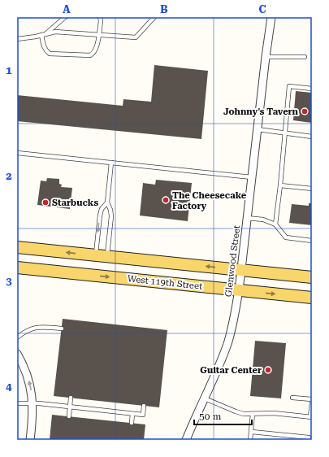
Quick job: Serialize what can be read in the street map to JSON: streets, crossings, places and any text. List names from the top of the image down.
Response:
{
  "streets": {
    "main road": ["West 119th Street"],
    "street": ["Glenwood Street"]
  },
  "crossings": [
    ["Glenwood Street", "West 119th Street"]
  ],
  "places": [
    "Johnny's Tavern",
    "The Cheesecake Factory",
    "Starbucks",
    "Guitar Center"
  ],
  "scale_bar": "50 m",
  "grid": {
    "columns": ["A", "B", "C"],
    "rows": [
      "1",
      "2",
      "3",
      "4"
    ]
  }
}
